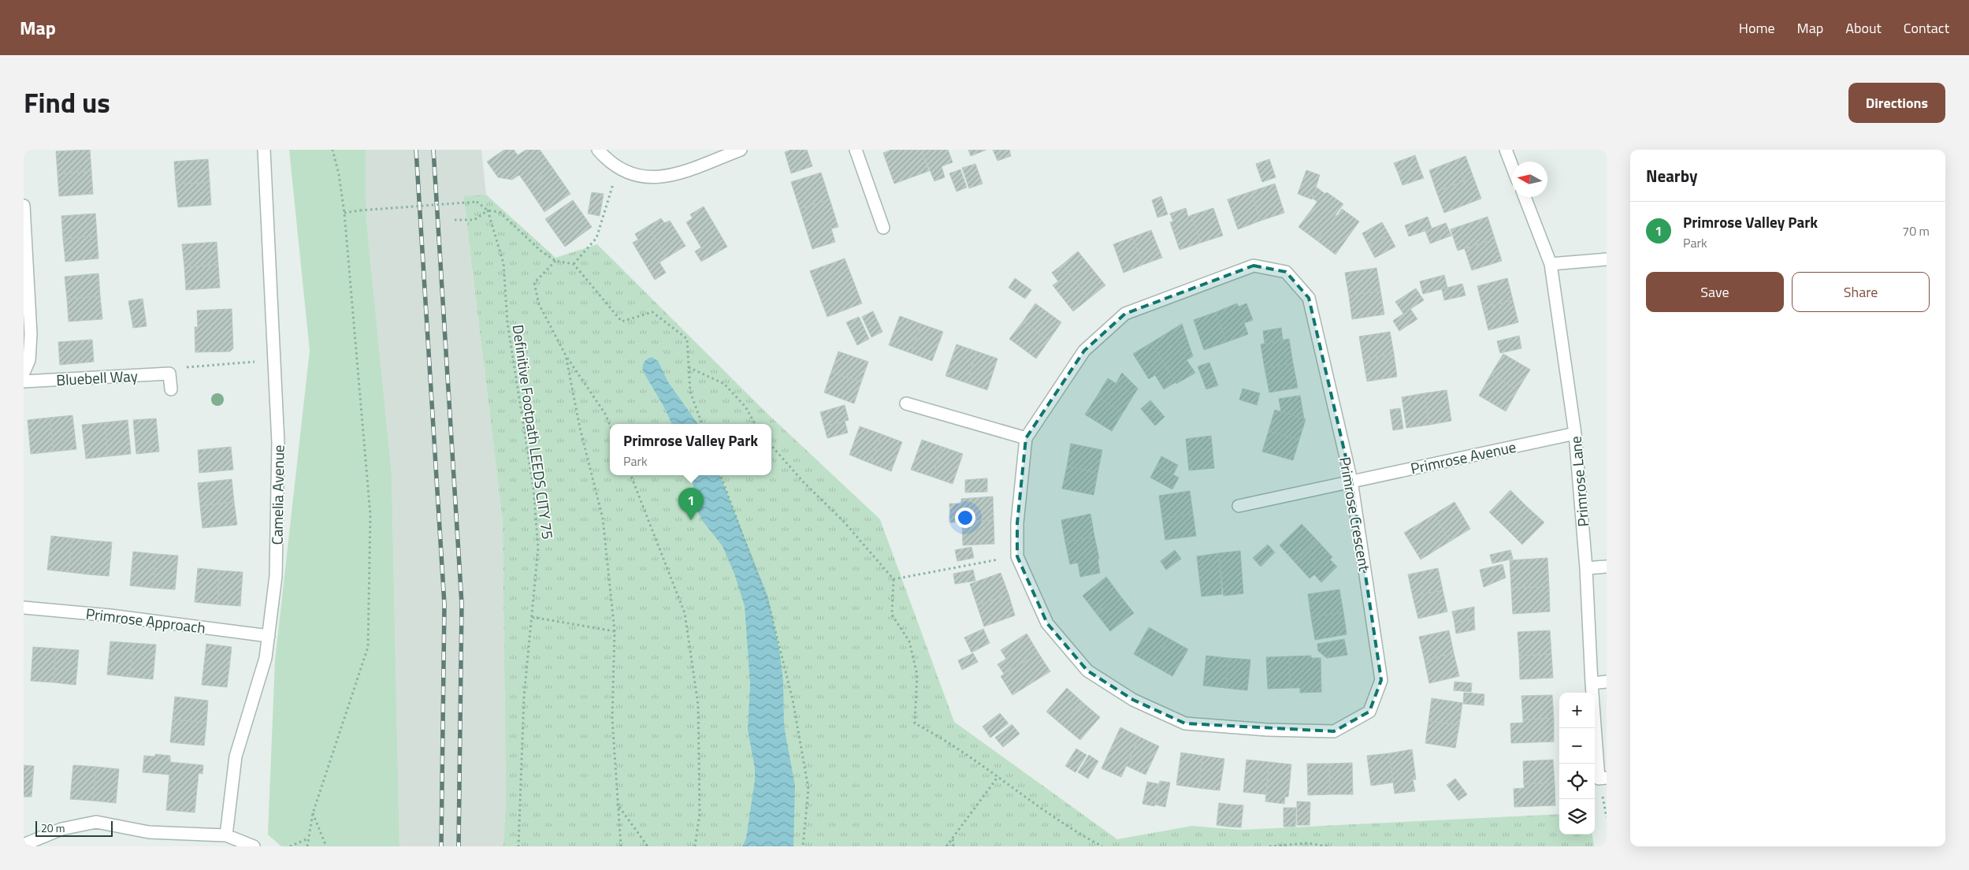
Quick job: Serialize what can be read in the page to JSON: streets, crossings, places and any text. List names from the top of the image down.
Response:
{
  "streets": {
    "street": [
      "Bluebell Way",
      "Primrose Avenue",
      "Primrose Lane",
      "Camelia Avenue",
      "Primrose Crescent",
      "Primrose Approach"
    ],
    "path": ["Definitive Footpath LEEDS CITY 75"]
  },
  "crossings": [
    ["Primrose Avenue", "Primrose Lane"],
    ["Primrose Avenue", "Primrose Crescent"],
    ["Camelia Avenue", "Primrose Approach"]
  ],
  "scale_bar": "20 m",
  "north": "left",
  "page": {
    "header": "Map",
    "nav": [
      "Home",
      "Map",
      "About",
      "Contact"
    ],
    "title": "Find us",
    "buttons": [
      "Directions",
      ["Save", "Share"]
    ],
    "heading": "Nearby",
    "list": [
      {
        "mark": "1",
        "name": "Primrose Valley Park",
        "note": "Park",
        "value": "70 m"
      }
    ],
    "popup": ["Primrose Valley Park", "Park"],
    "pins": "1",
    "map_buttons": ["+", "−"],
    "scale": "20 m"
  }
}
